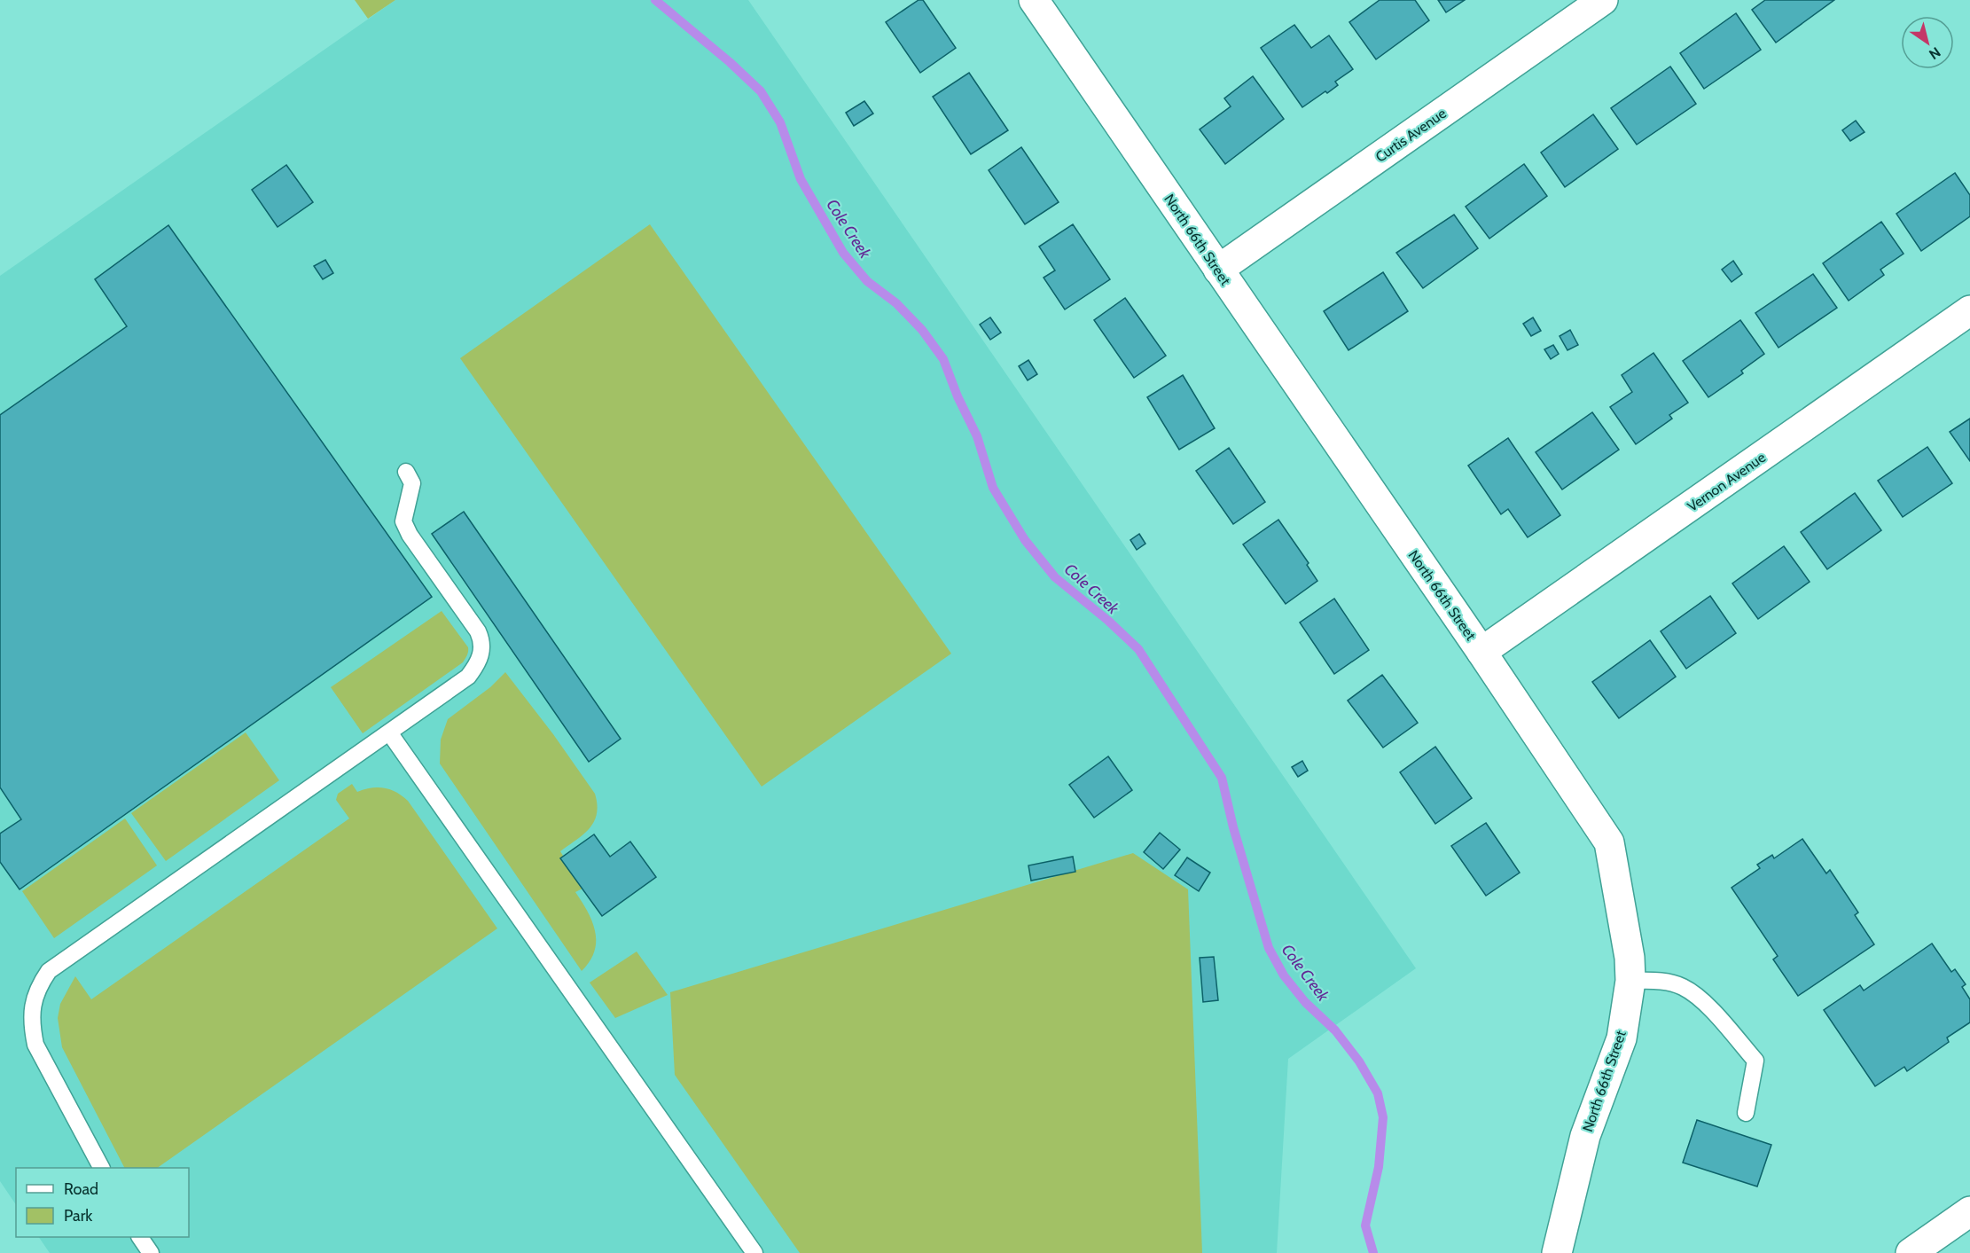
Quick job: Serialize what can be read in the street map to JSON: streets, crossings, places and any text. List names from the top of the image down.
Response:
{
  "streets": {
    "street": ["Curtis Avenue", "North 66th Street", "Vernon Avenue"]
  },
  "crossings": [
    ["Curtis Avenue", "North 66th Street"],
    ["North 66th Street", "Vernon Avenue"]
  ],
  "water": ["Cole Creek"],
  "legend": ["Road", "Park"],
  "north": "bottom right"
}
